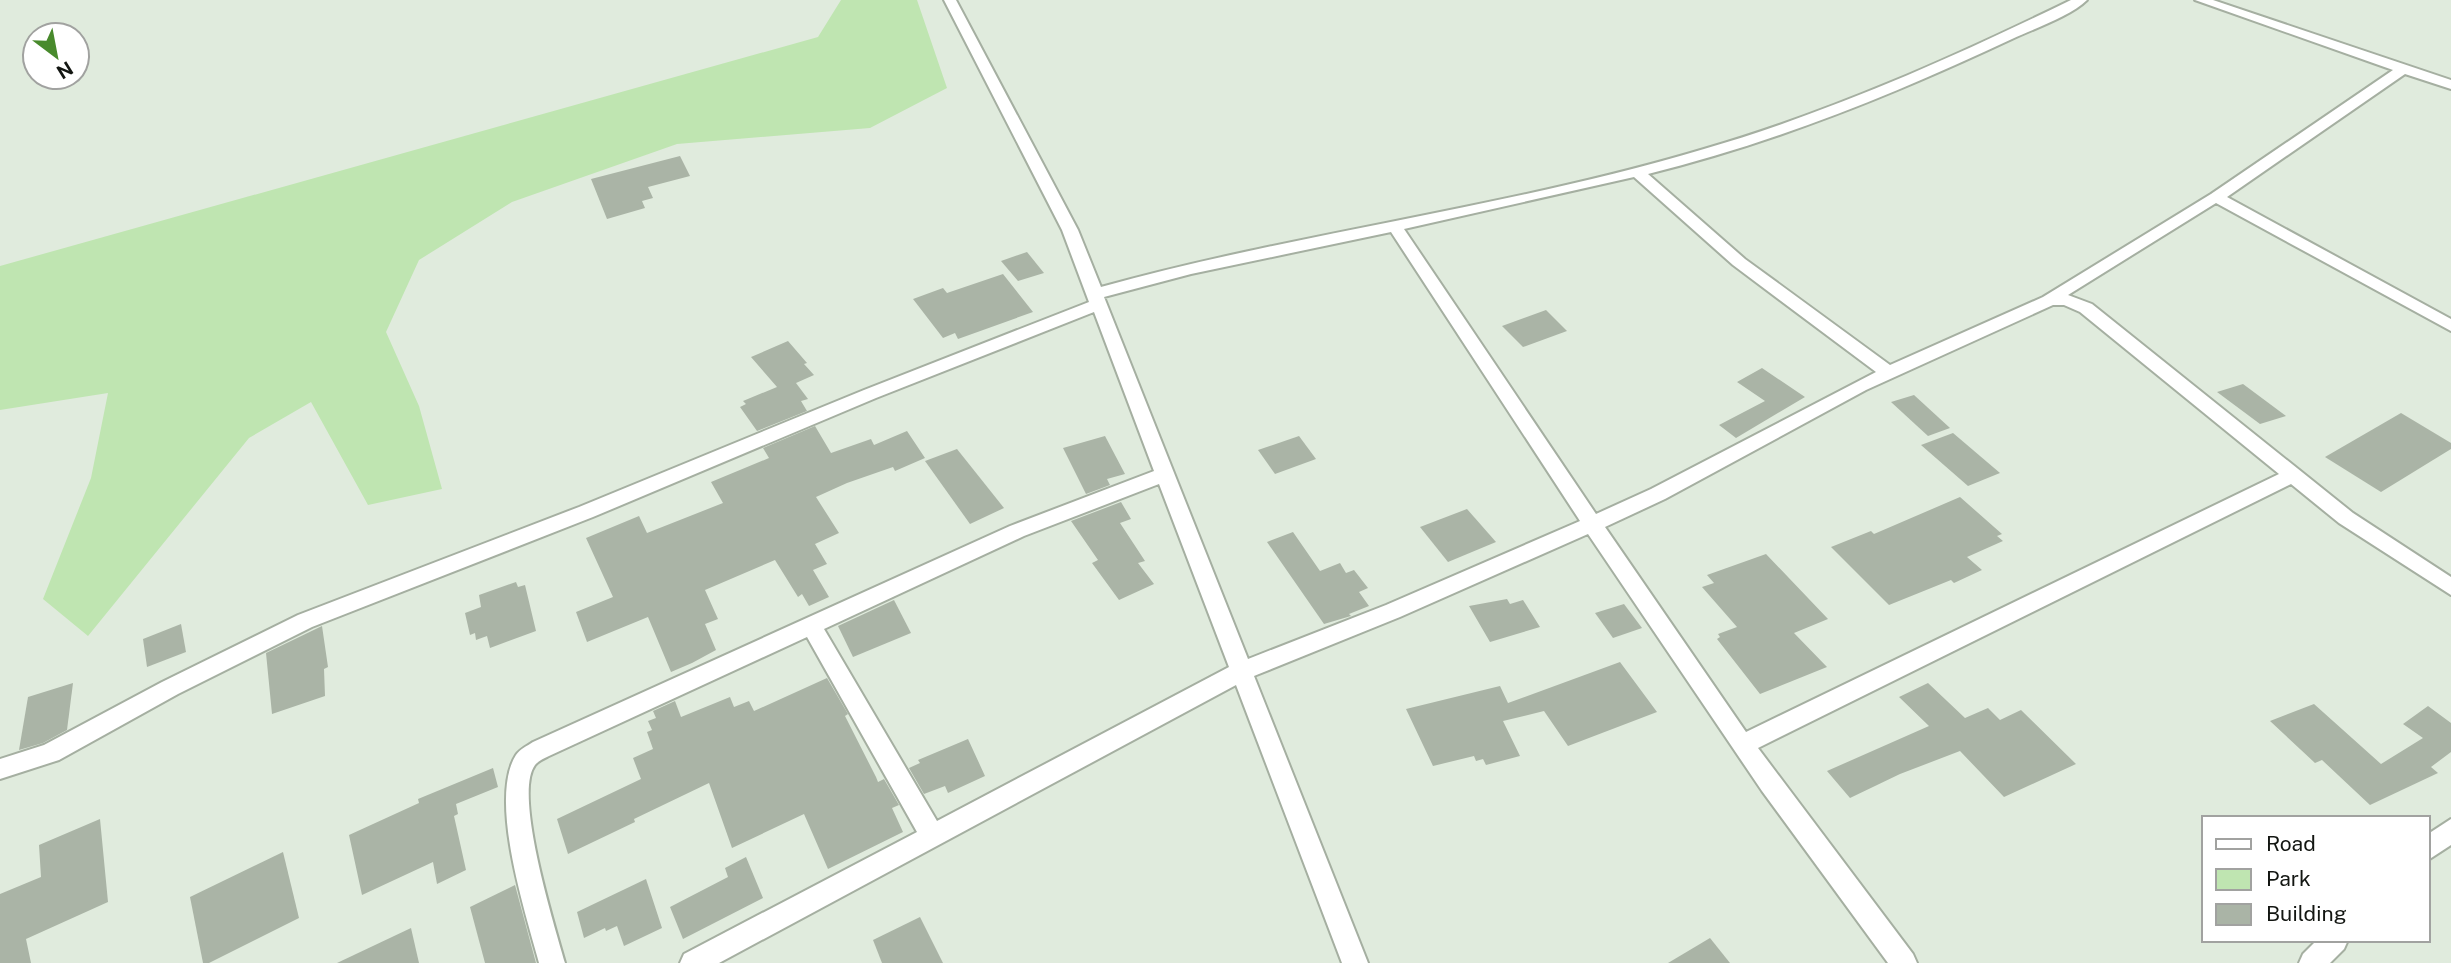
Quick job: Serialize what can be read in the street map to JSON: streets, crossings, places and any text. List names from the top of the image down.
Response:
{
  "legend": ["Road", "Park", "Building"],
  "north": "bottom right"
}
